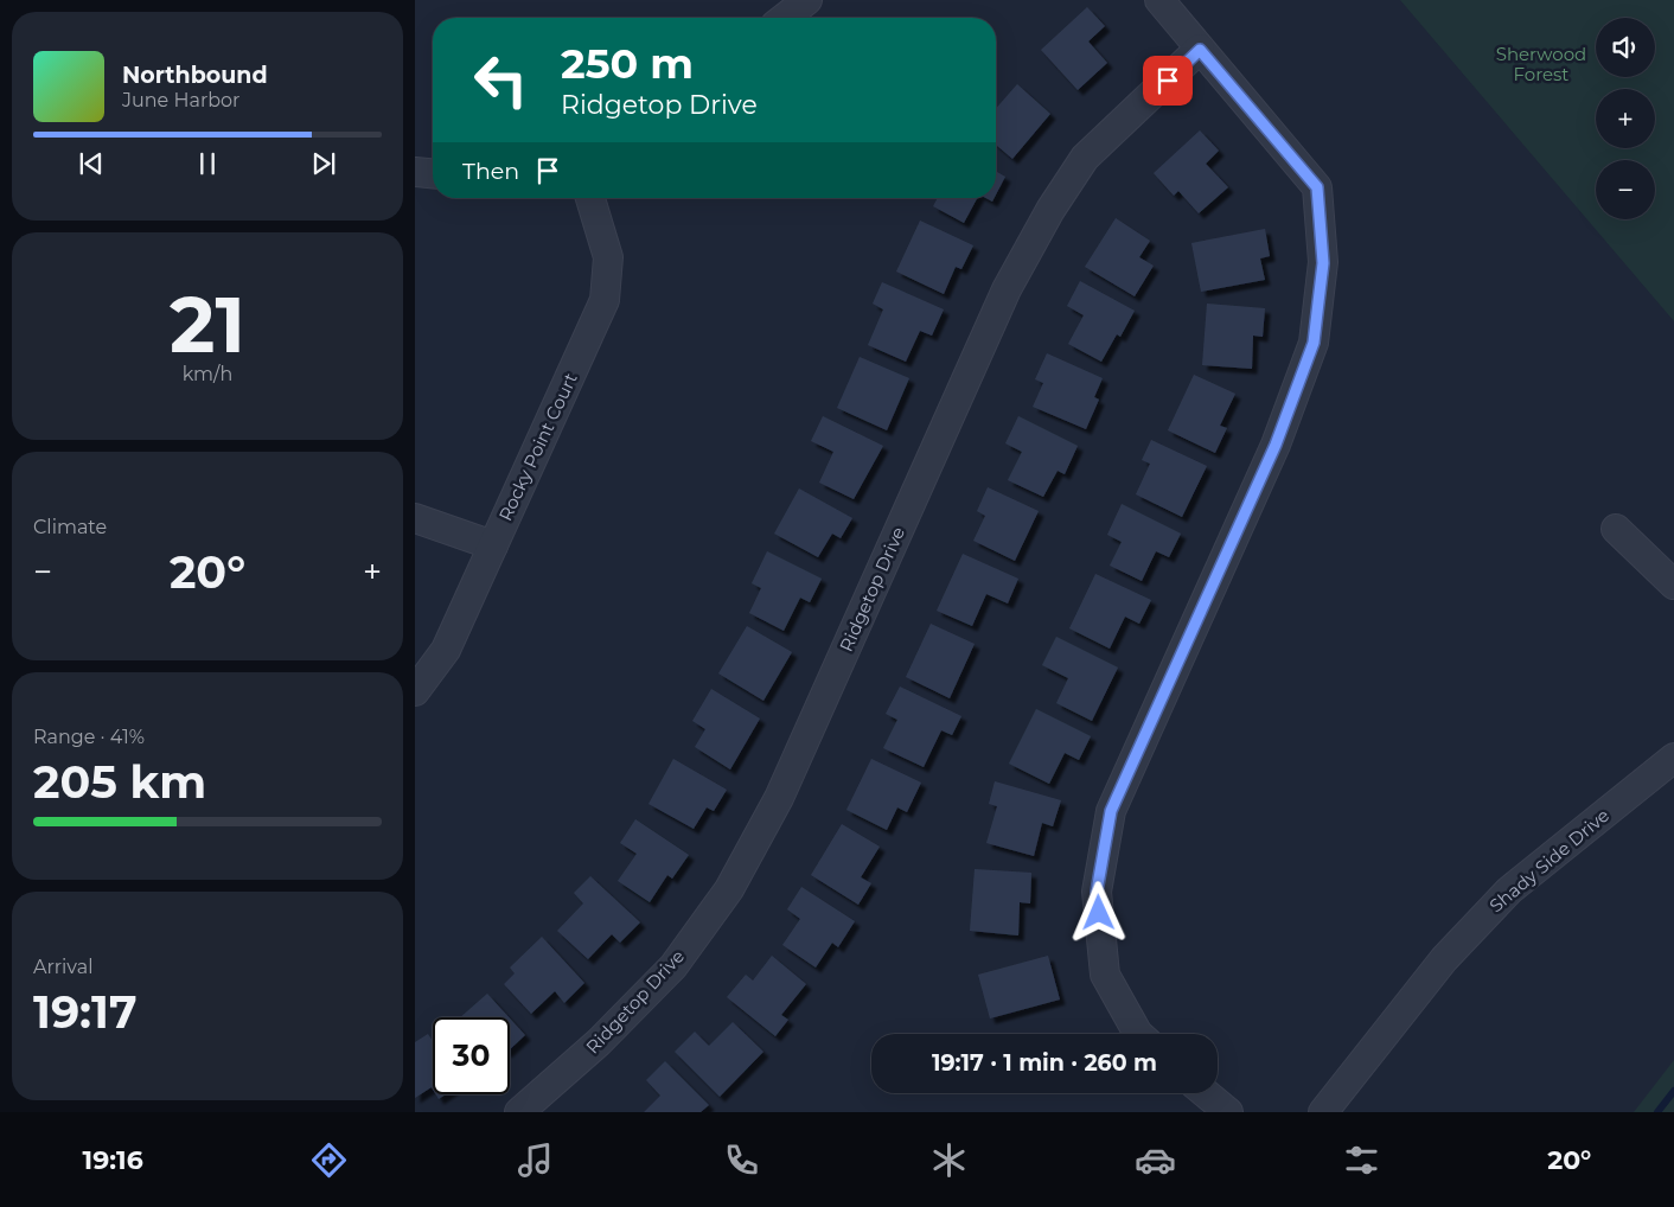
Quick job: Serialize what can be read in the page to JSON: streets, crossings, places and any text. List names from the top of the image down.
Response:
{
  "streets": {
    "street": ["Rocky Point Court", "Ridgetop Drive", "Shady Side Drive"]
  },
  "parks": ["Sherwood Forest"],
  "page": {
    "map_buttons": ["+", "−"],
    "turn": ["250 m", "Ridgetop Drive"],
    "song": ["Northbound", "June Harbor"],
    "then": "Then",
    "tile": [
      ["21", "km/h"],
      "Climate",
      ["Range · 41%", "205 km"],
      ["Arrival", "19:17"]
    ],
    "heat": ["−", "20°", "+"],
    "limit": "30",
    "trip": "19:17 · 1 min · 260 m",
    "tabs": ["19:16", "20°"]
  }
}
